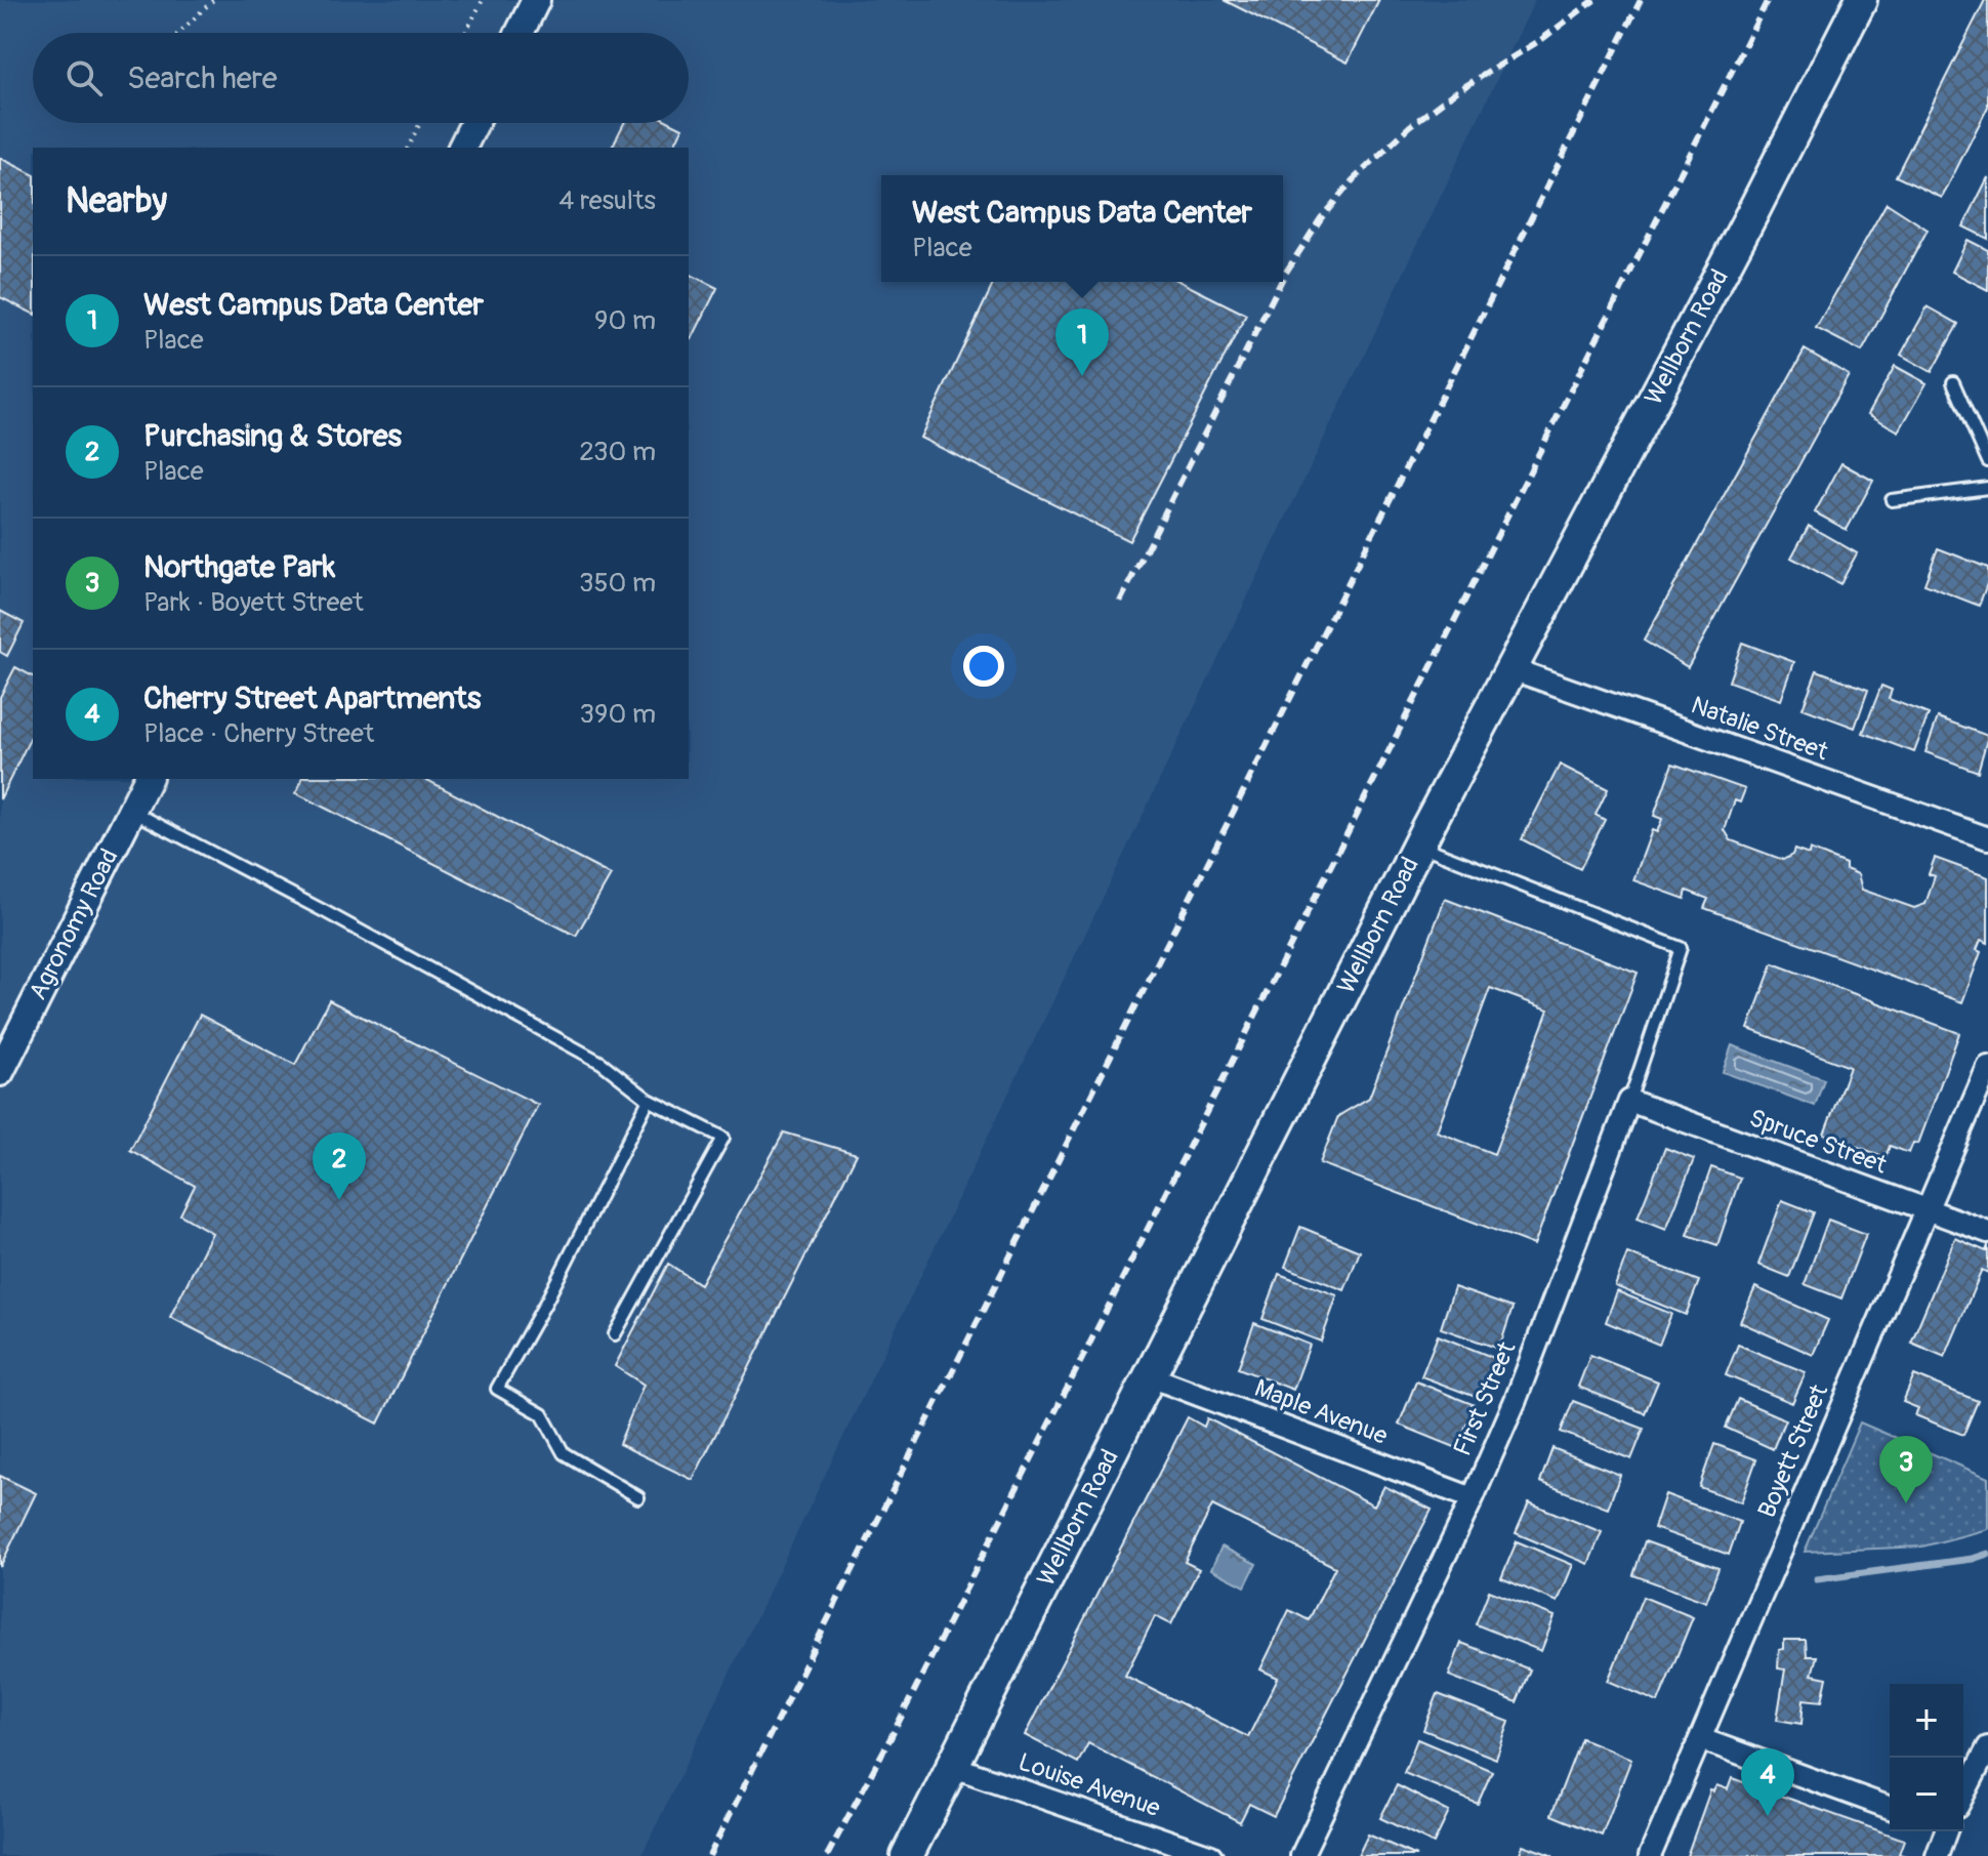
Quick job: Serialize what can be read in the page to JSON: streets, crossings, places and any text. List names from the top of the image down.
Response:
{
  "streets": {
    "main road": ["Wellborn Road"],
    "street": [
      "Natalie Street",
      "Agronomy Road",
      "Spruce Street",
      "First Street",
      "Maple Avenue",
      "Boyett Street",
      "Louise Avenue"
    ]
  },
  "crossings": [
    ["Wellborn Road", "Natalie Street"],
    ["Wellborn Road", "First Street"],
    ["Wellborn Road", "Maple Avenue"],
    ["Wellborn Road", "Louise Avenue"],
    ["Spruce Street", "First Street"],
    ["Spruce Street", "Boyett Street"],
    ["First Street", "Maple Avenue"]
  ],
  "page": {
    "search": "Search here",
    "heading": ["Nearby", "4 results"],
    "popup": ["West Campus Data Center", "Place"],
    "list": [
      {
        "mark": "1",
        "name": "West Campus Data Center",
        "note": "Place",
        "value": "90 m"
      },
      {
        "mark": "2",
        "name": "Purchasing & Stores",
        "note": "Place",
        "value": "230 m"
      },
      {
        "mark": "3",
        "name": "Northgate Park",
        "note": "Park · Boyett Street",
        "value": "350 m"
      },
      {
        "mark": "4",
        "name": "Cherry Street Apartments",
        "note": "Place · Cherry Street",
        "value": "390 m"
      }
    ],
    "pins": [
      "1",
      "2",
      "3",
      "4"
    ],
    "map_buttons": ["+", "−"]
  }
}
